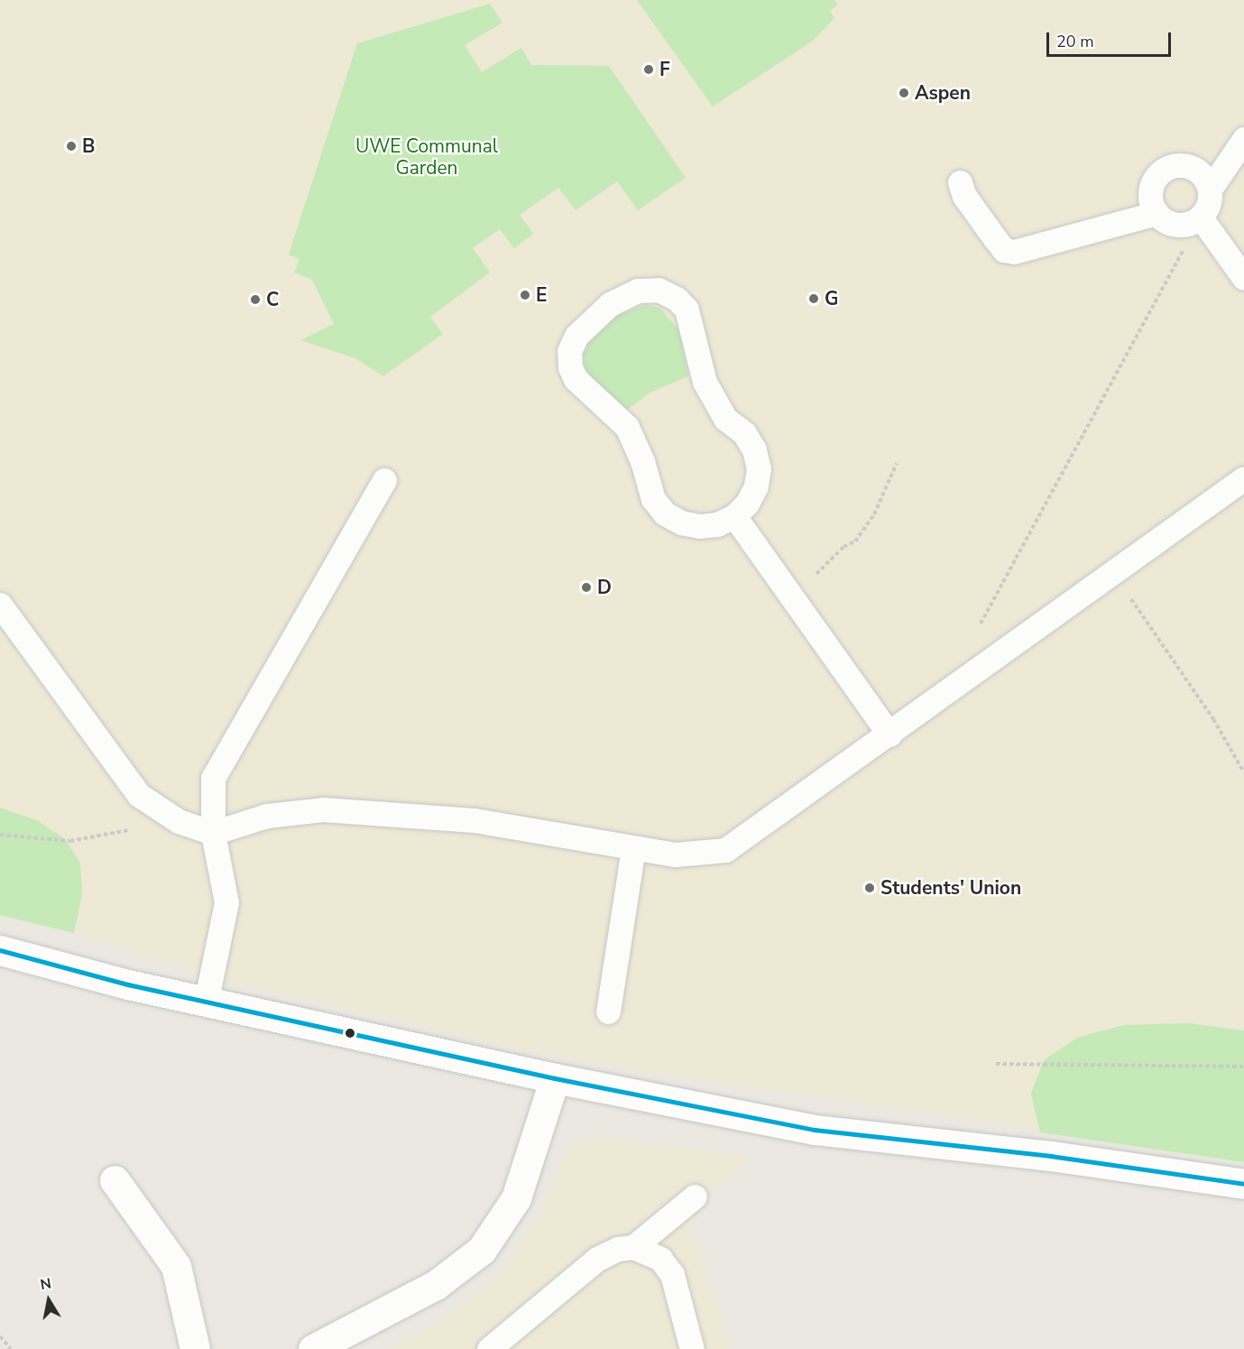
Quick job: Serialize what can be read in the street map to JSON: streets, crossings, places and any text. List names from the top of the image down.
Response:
{
  "parks": ["UWE Communal Garden"],
  "places": [
    "F",
    "Aspen",
    "B",
    "E",
    "G",
    "C",
    "D",
    "Students' Union"
  ],
  "scale_bar": "20 m",
  "north": "top"
}
